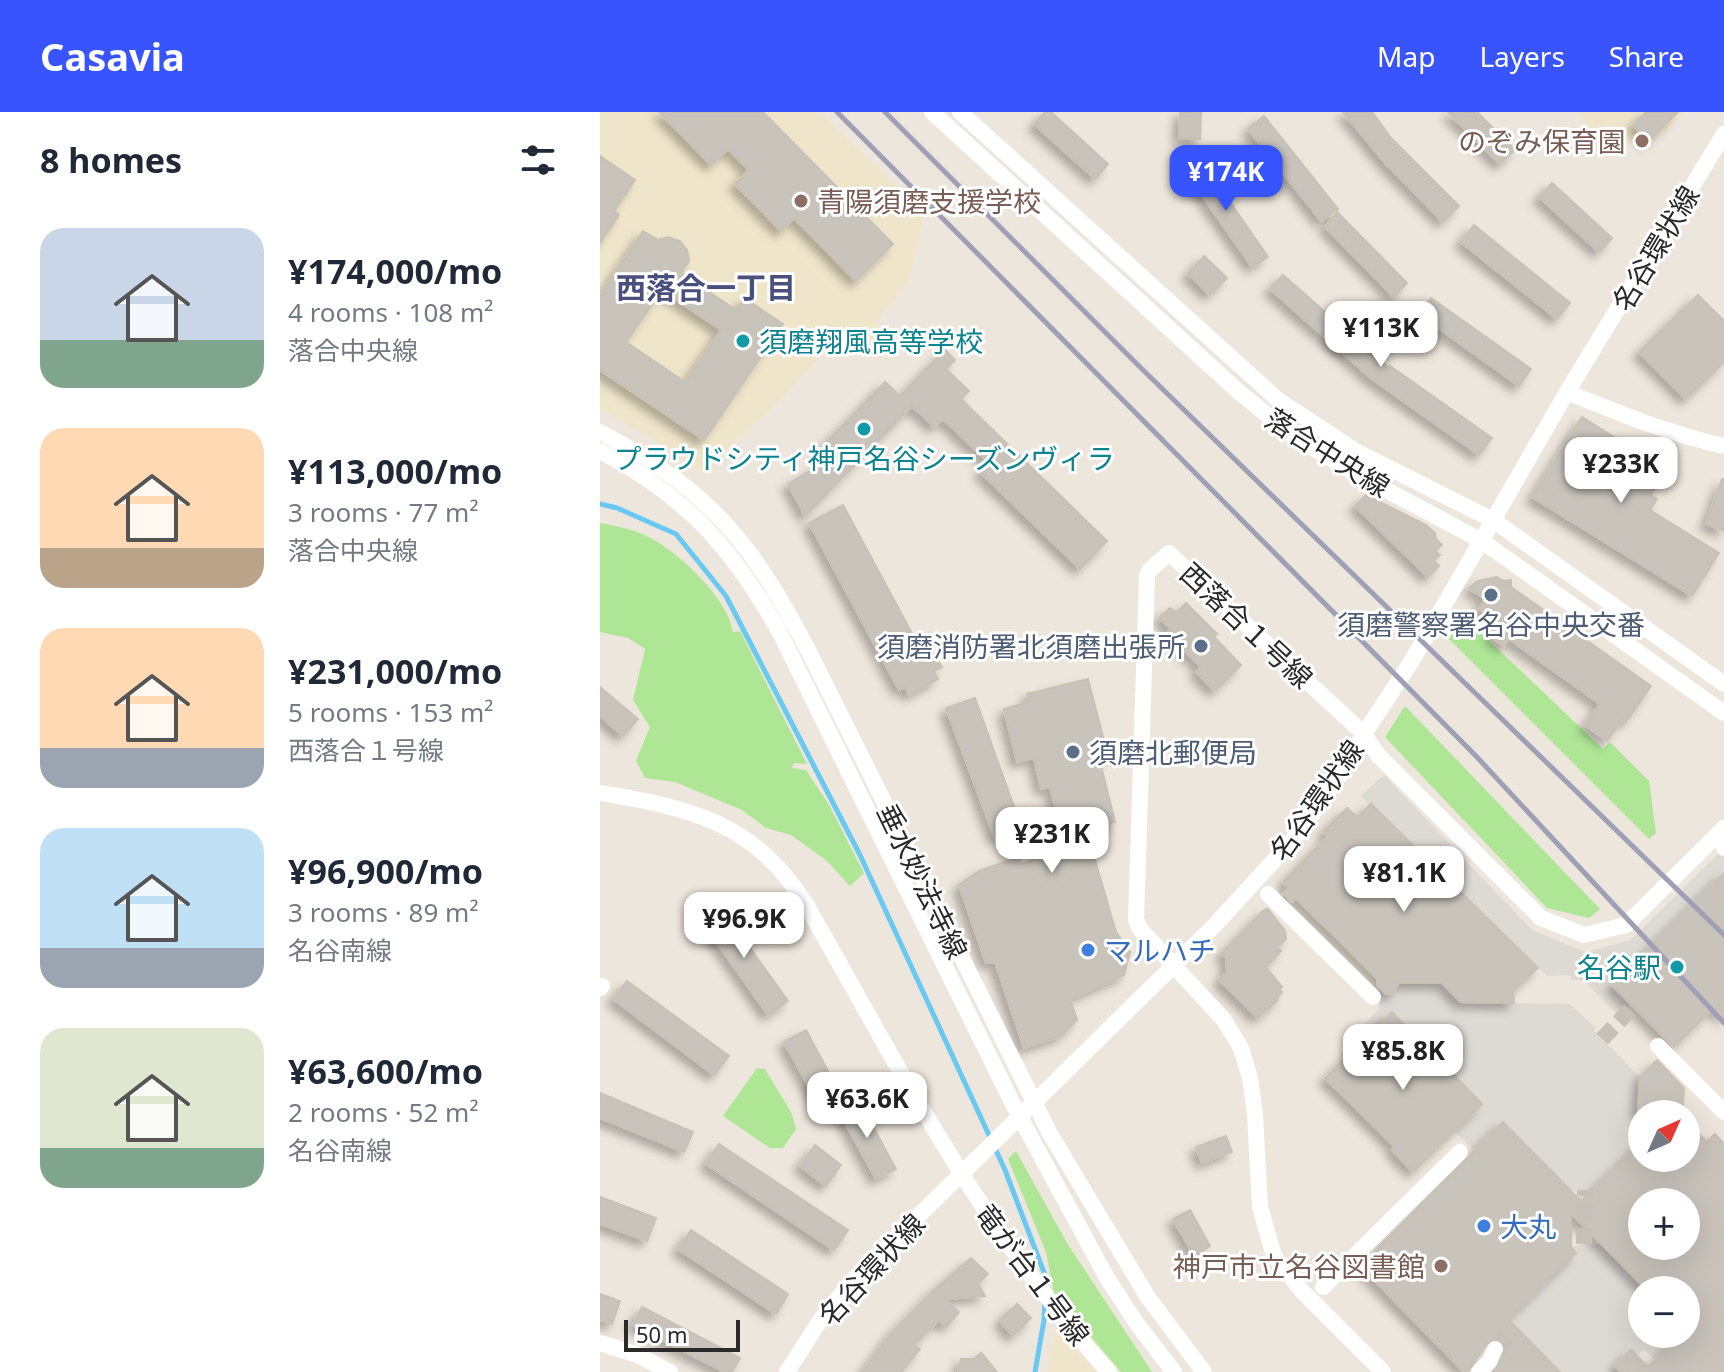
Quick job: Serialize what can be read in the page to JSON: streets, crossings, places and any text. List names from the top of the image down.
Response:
{
  "streets": {
    "street": [
      "名谷環状線",
      "落合中央線",
      "西落合１号線",
      "垂水妙法寺線",
      "竜が台１号線"
    ]
  },
  "crossings": [
    ["名谷環状線", "落合中央線"],
    ["名谷環状線", "西落合１号線"],
    ["名谷環状線", "竜が台１号線"]
  ],
  "districts": ["西落合一丁目"],
  "places": [
    "のぞみ保育園",
    "青陽須磨支援学校",
    "須磨翔風高等学校",
    "プラウドシティ神戸名谷シーズンヴィラ",
    "須磨警察署名谷中央交番",
    "須磨消防署北須磨出張所",
    "須磨北郵便局",
    "マルハチ",
    "名谷駅",
    "大丸",
    "神戸市立名谷図書館"
  ],
  "scale_bar": "50 m",
  "north": "top right",
  "page": {
    "header": "Casavia",
    "nav": ["Map", "Layers", "Share"],
    "heading": "8 homes",
    "price": [
      "¥174K",
      "¥113K",
      "¥233K",
      "¥231K",
      "¥81.1K",
      "¥96.9K",
      "¥85.8K",
      "¥63.6K"
    ],
    "list": [
      {
        "name": "¥174,000/mo",
        "note": "4 rooms · 108 m² · 落合中央線"
      },
      {
        "name": "¥113,000/mo",
        "note": "3 rooms · 77 m² · 落合中央線"
      },
      {
        "name": "¥231,000/mo",
        "note": "5 rooms · 153 m² · 西落合１号線"
      },
      {
        "name": "¥96,900/mo",
        "note": "3 rooms · 89 m² · 名谷南線"
      },
      {
        "name": "¥63,600/mo",
        "note": "2 rooms · 52 m² · 名谷南線"
      }
    ],
    "map_buttons": ["+", "−"],
    "scale": "50 m"
  }
}
